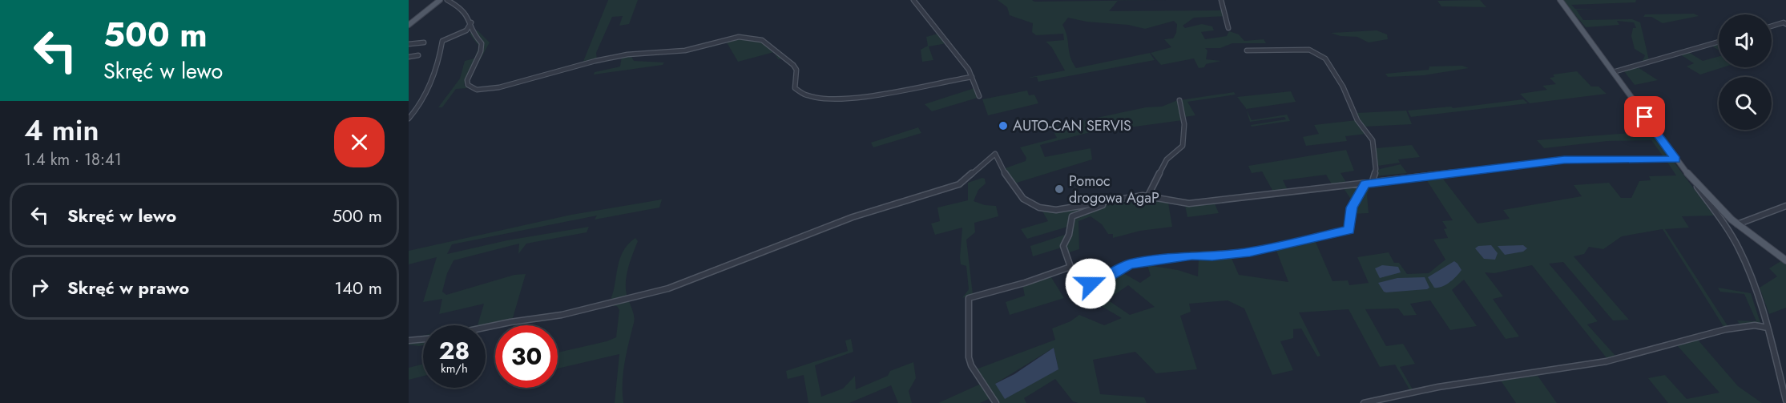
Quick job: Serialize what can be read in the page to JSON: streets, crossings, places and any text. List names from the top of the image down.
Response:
{
  "places": ["AUTO-CAN SERVIS", "Pomoc drogowa AgaP"],
  "page": {
    "turn": ["500 m", "Skręć w lewo"],
    "heading": ["4 min", "1.4 km · 18:41"],
    "list": [
      {
        "name": "Skręć w lewo",
        "value": "500 m"
      },
      {
        "name": "Skręć w prawo",
        "value": "140 m"
      }
    ],
    "speed": "28 km/h",
    "limit": "30"
  }
}
